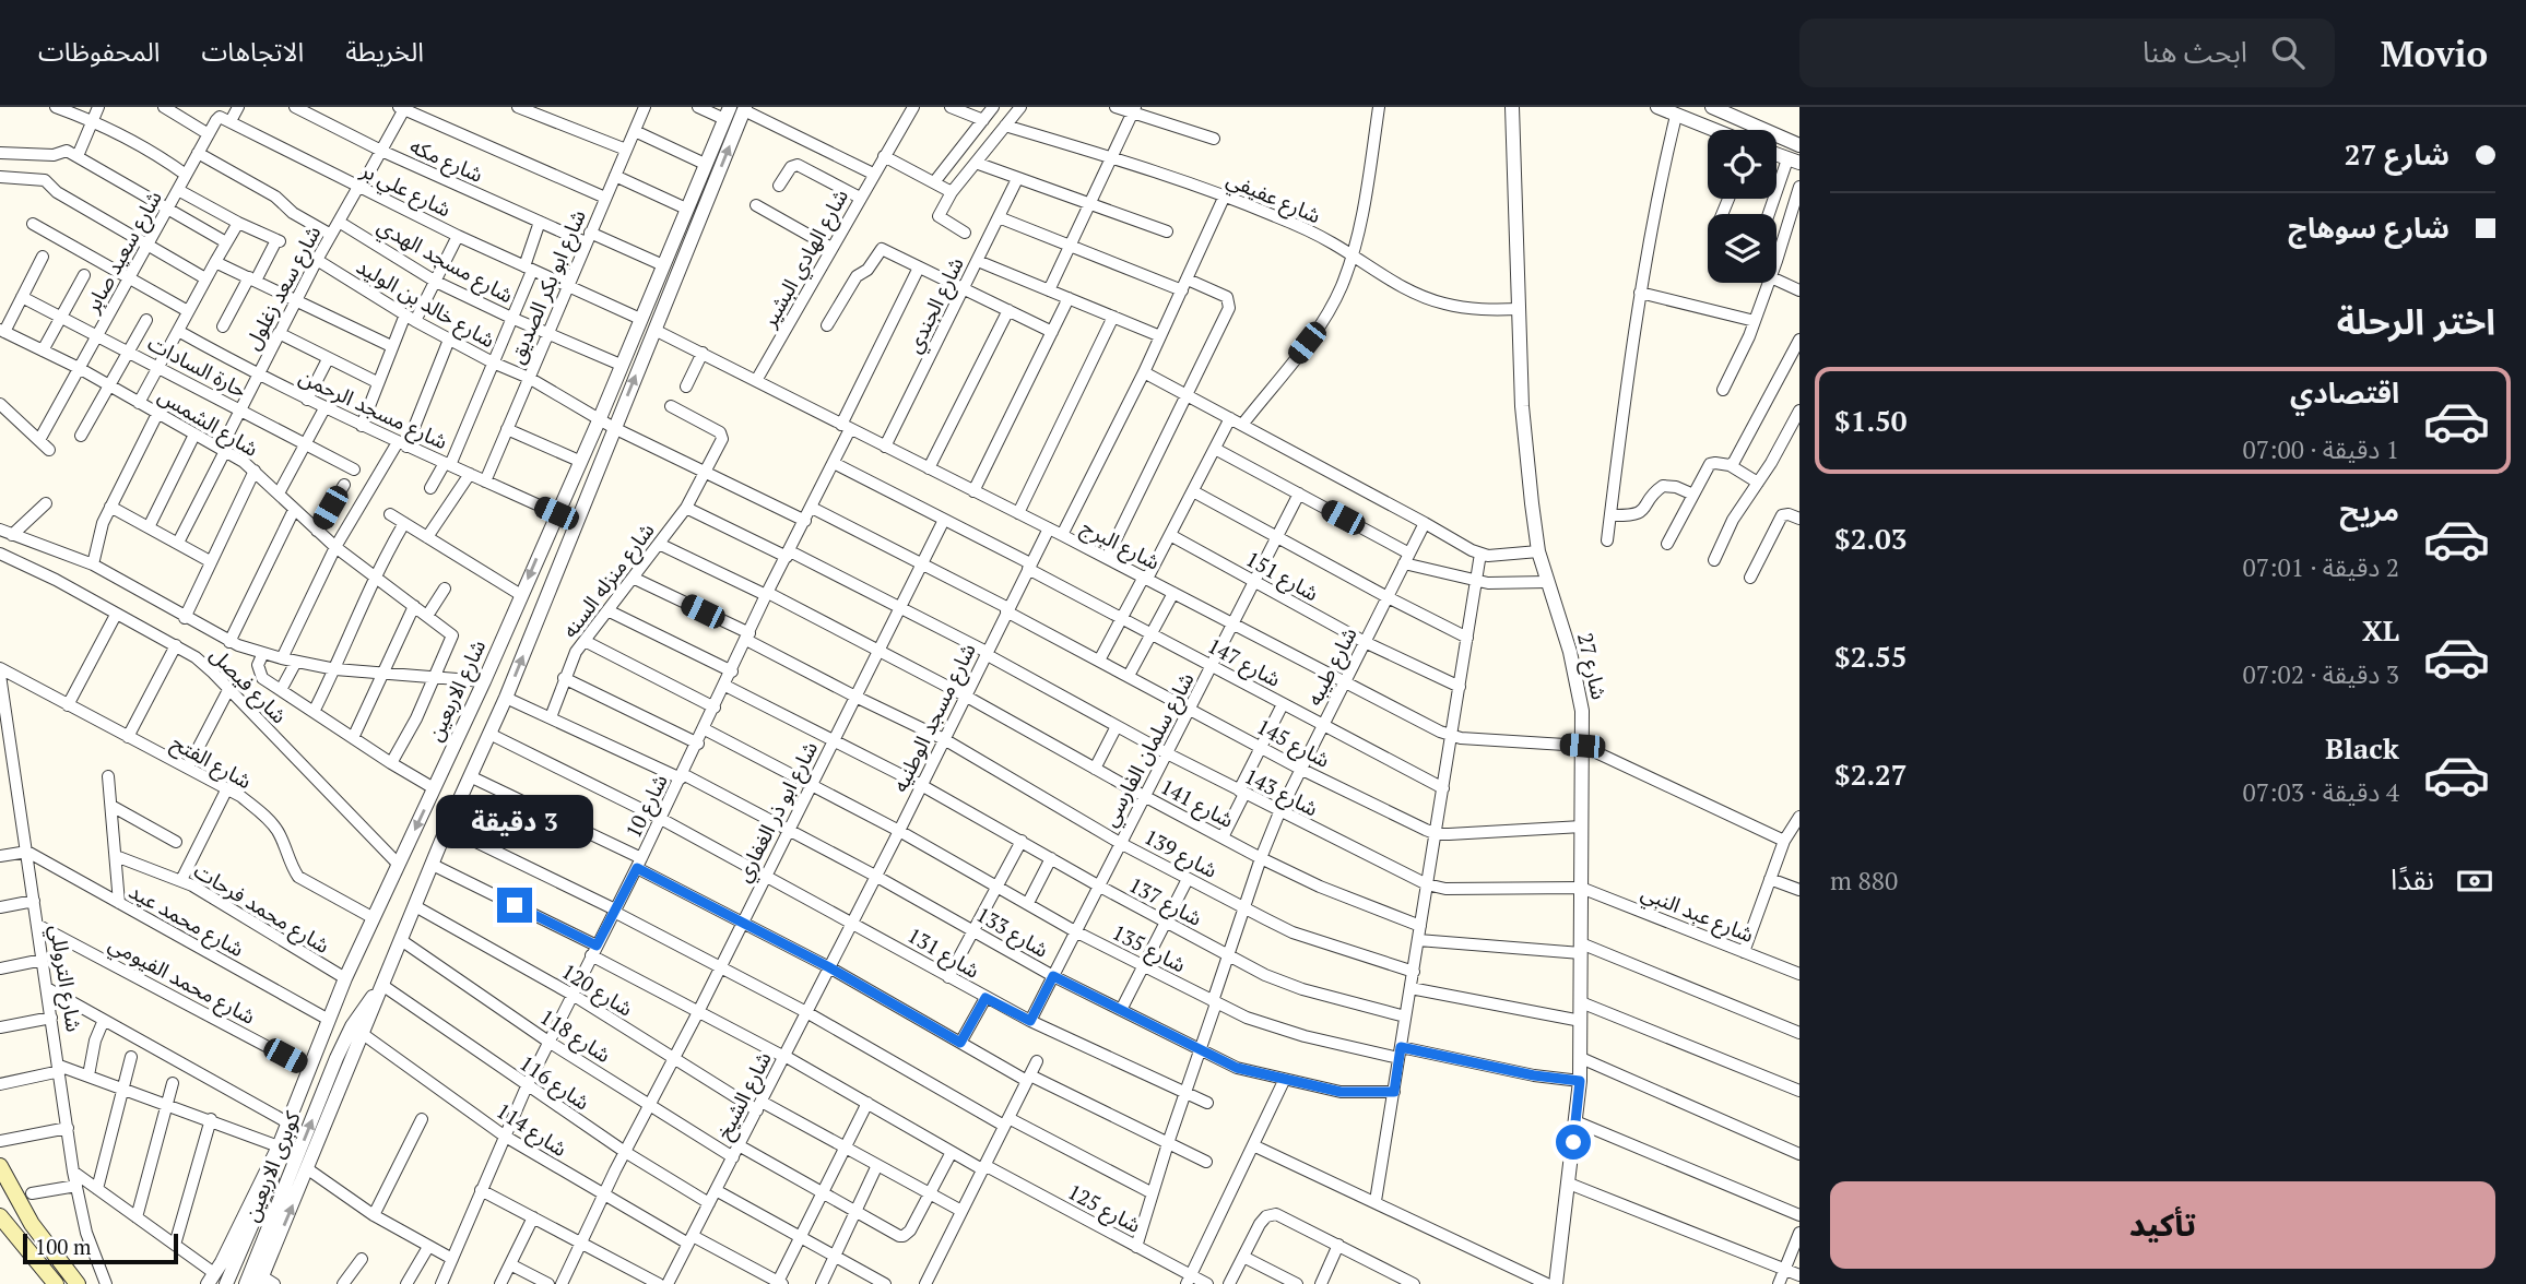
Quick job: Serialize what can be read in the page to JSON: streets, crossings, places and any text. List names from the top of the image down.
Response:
{
  "streets": {
    "street": [
      "شارع مكه",
      "شارع علي بر",
      "شارع عفيفي",
      "شارع سعيد صابر",
      "شارع الهادي البشير",
      "شارع مسجد الهدي",
      "شارع ابو بكر الصديق",
      "شارع سعد زغلول",
      "شارع خالد بن الوليد",
      "شارع الجندي",
      "حارة السادات",
      "شارع مسجد الرحمن",
      "شارع الشمس",
      "شارع البرج",
      "شارع 151",
      "شارع منزله السنه",
      "شارع 147",
      "شارع طيبه",
      "شارع 27",
      "شارع فيصل",
      "شارع الاربعين",
      "شارع مسجد الوطنيه",
      "شارع 145",
      "شارع سلمان الفارسي",
      "شارع الفتح",
      "شارع 143",
      "شارع 141",
      "شارع 10",
      "شارع ابو ذر الغفاري",
      "شارع 139",
      "شارع 137",
      "شارع محمد فرحات",
      "شارع عبد النبي",
      "شارع محمد عيد",
      "شارع 133",
      "شارع 135",
      "شارع 131",
      "شارع التروللي",
      "شارع محمد الفيومي",
      "شارع 120",
      "شارع 118",
      "شارع 116",
      "شارع الشيخ",
      "شارع 114",
      "كوبرى الاربعين",
      "شارع 125"
    ]
  },
  "crossings": [
    ["شارع مكه", "شارع ابو بكر الصديق"],
    ["شارع مكه", "شارع سعد زغلول"],
    ["شارع مكه", "شارع الاربعين"],
    ["شارع علي بر", "شارع سعيد صابر"],
    ["شارع علي بر", "شارع ابو بكر الصديق"],
    ["شارع علي بر", "شارع سعد زغلول"],
    ["شارع علي بر", "شارع الاربعين"],
    ["شارع عفيفي", "شارع 27"],
    ["شارع سعيد صابر", "حارة السادات"],
    ["شارع سعيد صابر", "شارع الشمس"],
    ["شارع الهادي البشير", "شارع البرج"],
    ["شارع مسجد الهدي", "شارع ابو بكر الصديق"],
    ["شارع مسجد الهدي", "شارع سعد زغلول"],
    ["شارع مسجد الهدي", "شارع الاربعين"],
    ["شارع ابو بكر الصديق", "شارع خالد بن الوليد"],
    ["شارع ابو بكر الصديق", "شارع مسجد الرحمن"],
    ["شارع سعد زغلول", "شارع خالد بن الوليد"],
    ["شارع سعد زغلول", "حارة السادات"],
    ["شارع سعد زغلول", "شارع مسجد الرحمن"],
    ["شارع سعد زغلول", "شارع الشمس"],
    ["شارع خالد بن الوليد", "شارع منزله السنه"],
    ["شارع خالد بن الوليد", "شارع الاربعين"],
    ["شارع خالد بن الوليد", "شارع 10"],
    ["شارع الجندي", "شارع البرج"],
    ["شارع مسجد الرحمن", "شارع الاربعين"],
    ["شارع البرج", "شارع طيبه"],
    ["شارع البرج", "شارع 27"],
    ["شارع البرج", "شارع مسجد الوطنيه"],
    ["شارع البرج", "شارع سلمان الفارسي"],
    ["شارع البرج", "شارع 10"],
    ["شارع 151", "شارع طيبه"],
    ["شارع 151", "شارع سلمان الفارسي"],
    ["شارع منزله السنه", "شارع 143"],
    ["شارع منزله السنه", "شارع 141"],
    ["شارع منزله السنه", "شارع 139"],
    ["شارع 147", "شارع طيبه"],
    ["شارع 147", "شارع مسجد الوطنيه"],
    ["شارع 147", "شارع سلمان الفارسي"],
    ["شارع 147", "شارع 10"],
    ["شارع 147", "شارع ابو ذر الغفاري"],
    ["شارع طيبه", "شارع 145"],
    ["شارع طيبه", "شارع 143"],
    ["شارع طيبه", "شارع 141"],
    ["شارع طيبه", "شارع 139"],
    ["شارع طيبه", "شارع 137"],
    ["شارع طيبه", "شارع 133"],
    ["شارع طيبه", "شارع 135"],
    ["شارع طيبه", "شارع 131"],
    ["شارع طيبه", "شارع 125"],
    ["شارع 27", "شارع 145"],
    ["شارع 27", "شارع 143"],
    ["شارع 27", "شارع عبد النبي"],
    ["شارع 27", "شارع 135"],
    ["شارع فيصل", "شارع الاربعين"],
    ["شارع الاربعين", "شارع الفتح"],
    ["شارع الاربعين", "شارع محمد فرحات"],
    ["شارع الاربعين", "شارع محمد عيد"],
    ["شارع الاربعين", "شارع محمد الفيومي"],
    ["شارع الاربعين", "كوبرى الاربعين"],
    ["شارع مسجد الوطنيه", "شارع 145"],
    ["شارع مسجد الوطنيه", "شارع 143"],
    ["شارع مسجد الوطنيه", "شارع 141"],
    ["شارع مسجد الوطنيه", "شارع 139"],
    ["شارع مسجد الوطنيه", "شارع 137"],
    ["شارع مسجد الوطنيه", "شارع 133"],
    ["شارع مسجد الوطنيه", "شارع 135"],
    ["شارع مسجد الوطنيه", "شارع 131"],
    ["شارع مسجد الوطنيه", "شارع الشيخ"],
    ["شارع 145", "شارع سلمان الفارسي"],
    ["شارع 145", "شارع 10"],
    ["شارع 145", "شارع ابو ذر الغفاري"],
    ["شارع سلمان الفارسي", "شارع 143"],
    ["شارع سلمان الفارسي", "شارع 141"],
    ["شارع سلمان الفارسي", "شارع 139"],
    ["شارع سلمان الفارسي", "شارع 137"],
    ["شارع سلمان الفارسي", "شارع 133"],
    ["شارع سلمان الفارسي", "شارع 135"],
    ["شارع سلمان الفارسي", "شارع 131"],
    ["شارع 143", "شارع 10"],
    ["شارع 143", "شارع ابو ذر الغفاري"],
    ["شارع 143", "شارع عبد النبي"],
    ["شارع 141", "شارع 10"],
    ["شارع 141", "شارع ابو ذر الغفاري"],
    ["شارع 10", "شارع 139"],
    ["شارع 10", "شارع 137"],
    ["شارع 10", "شارع 133"],
    ["شارع 10", "شارع 135"],
    ["شارع 10", "شارع 131"],
    ["شارع 10", "شارع 120"],
    ["شارع 10", "شارع 118"],
    ["شارع 10", "شارع 116"],
    ["شارع 10", "شارع 114"],
    ["شارع 10", "شارع 125"],
    ["شارع ابو ذر الغفاري", "شارع 139"],
    ["شارع ابو ذر الغفاري", "شارع 137"],
    ["شارع ابو ذر الغفاري", "شارع 133"],
    ["شارع ابو ذر الغفاري", "شارع 135"],
    ["شارع ابو ذر الغفاري", "شارع 131"],
    ["شارع ابو ذر الغفاري", "شارع 120"],
    ["شارع ابو ذر الغفاري", "شارع 118"],
    ["شارع ابو ذر الغفاري", "شارع 116"],
    ["شارع ابو ذر الغفاري", "شارع 114"],
    ["شارع ابو ذر الغفاري", "شارع 125"],
    ["شارع محمد فرحات", "كوبرى الاربعين"],
    ["شارع محمد عيد", "شارع التروللي"],
    ["شارع 131", "شارع الشيخ"],
    ["شارع التروللي", "شارع محمد الفيومي"],
    ["شارع 120", "شارع الشيخ"],
    ["شارع 118", "شارع الشيخ"],
    ["شارع 116", "شارع الشيخ"],
    ["شارع 116", "كوبرى الاربعين"],
    ["شارع الشيخ", "شارع 114"],
    ["شارع الشيخ", "شارع 125"]
  ],
  "scale_bar": "100 m",
  "page": {
    "header": "Movio",
    "search": "ابحث هنا",
    "nav": ["الخريطة", "الاتجاهات", "المحفوظات"],
    "banner": ["شارع 27", "شارع سوهاج"],
    "heading": "اختر الرحلة",
    "list": [
      {
        "name": "اقتصادي",
        "note": "1 دقيقة · 07:00",
        "value": "$1.50"
      },
      {
        "name": "مريح",
        "note": "2 دقيقة · 07:01",
        "value": "$2.03"
      },
      {
        "name": "XL",
        "note": "3 دقيقة · 07:02",
        "value": "$2.55"
      },
      {
        "name": "Black",
        "note": "4 دقيقة · 07:03",
        "value": "$2.27"
      }
    ],
    "bubble": "3 دقيقة",
    "pay": ["نقدًا", "880 m"],
    "buttons": "تأكيد",
    "scale": "100 m"
  }
}
